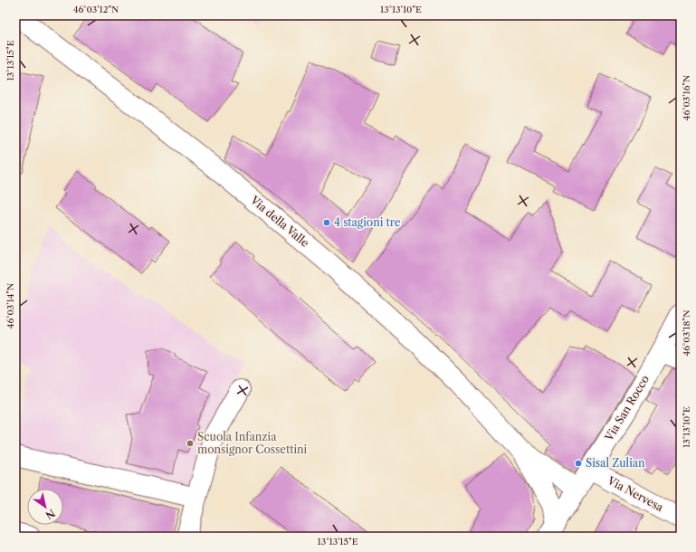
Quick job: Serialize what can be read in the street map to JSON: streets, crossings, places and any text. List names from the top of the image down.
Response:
{
  "streets": {
    "street": ["Via della Valle", "Via San Rocco", "Via Nervesa"]
  },
  "crossings": [
    ["Via della Valle", "Via San Rocco"],
    ["Via San Rocco", "Via Nervesa"]
  ],
  "places": ["4 stagioni tre", "Scuola Infanzia monsignor Cossettini", "Sisal Zulian"],
  "north": "bottom right",
  "coordinates": [
    "46°03'12\"N",
    "13°13'10\"E",
    "13°13'15\"E",
    "46°03'16\"N",
    "46°03'14\"N",
    "46°03'18\"N"
  ]
}
